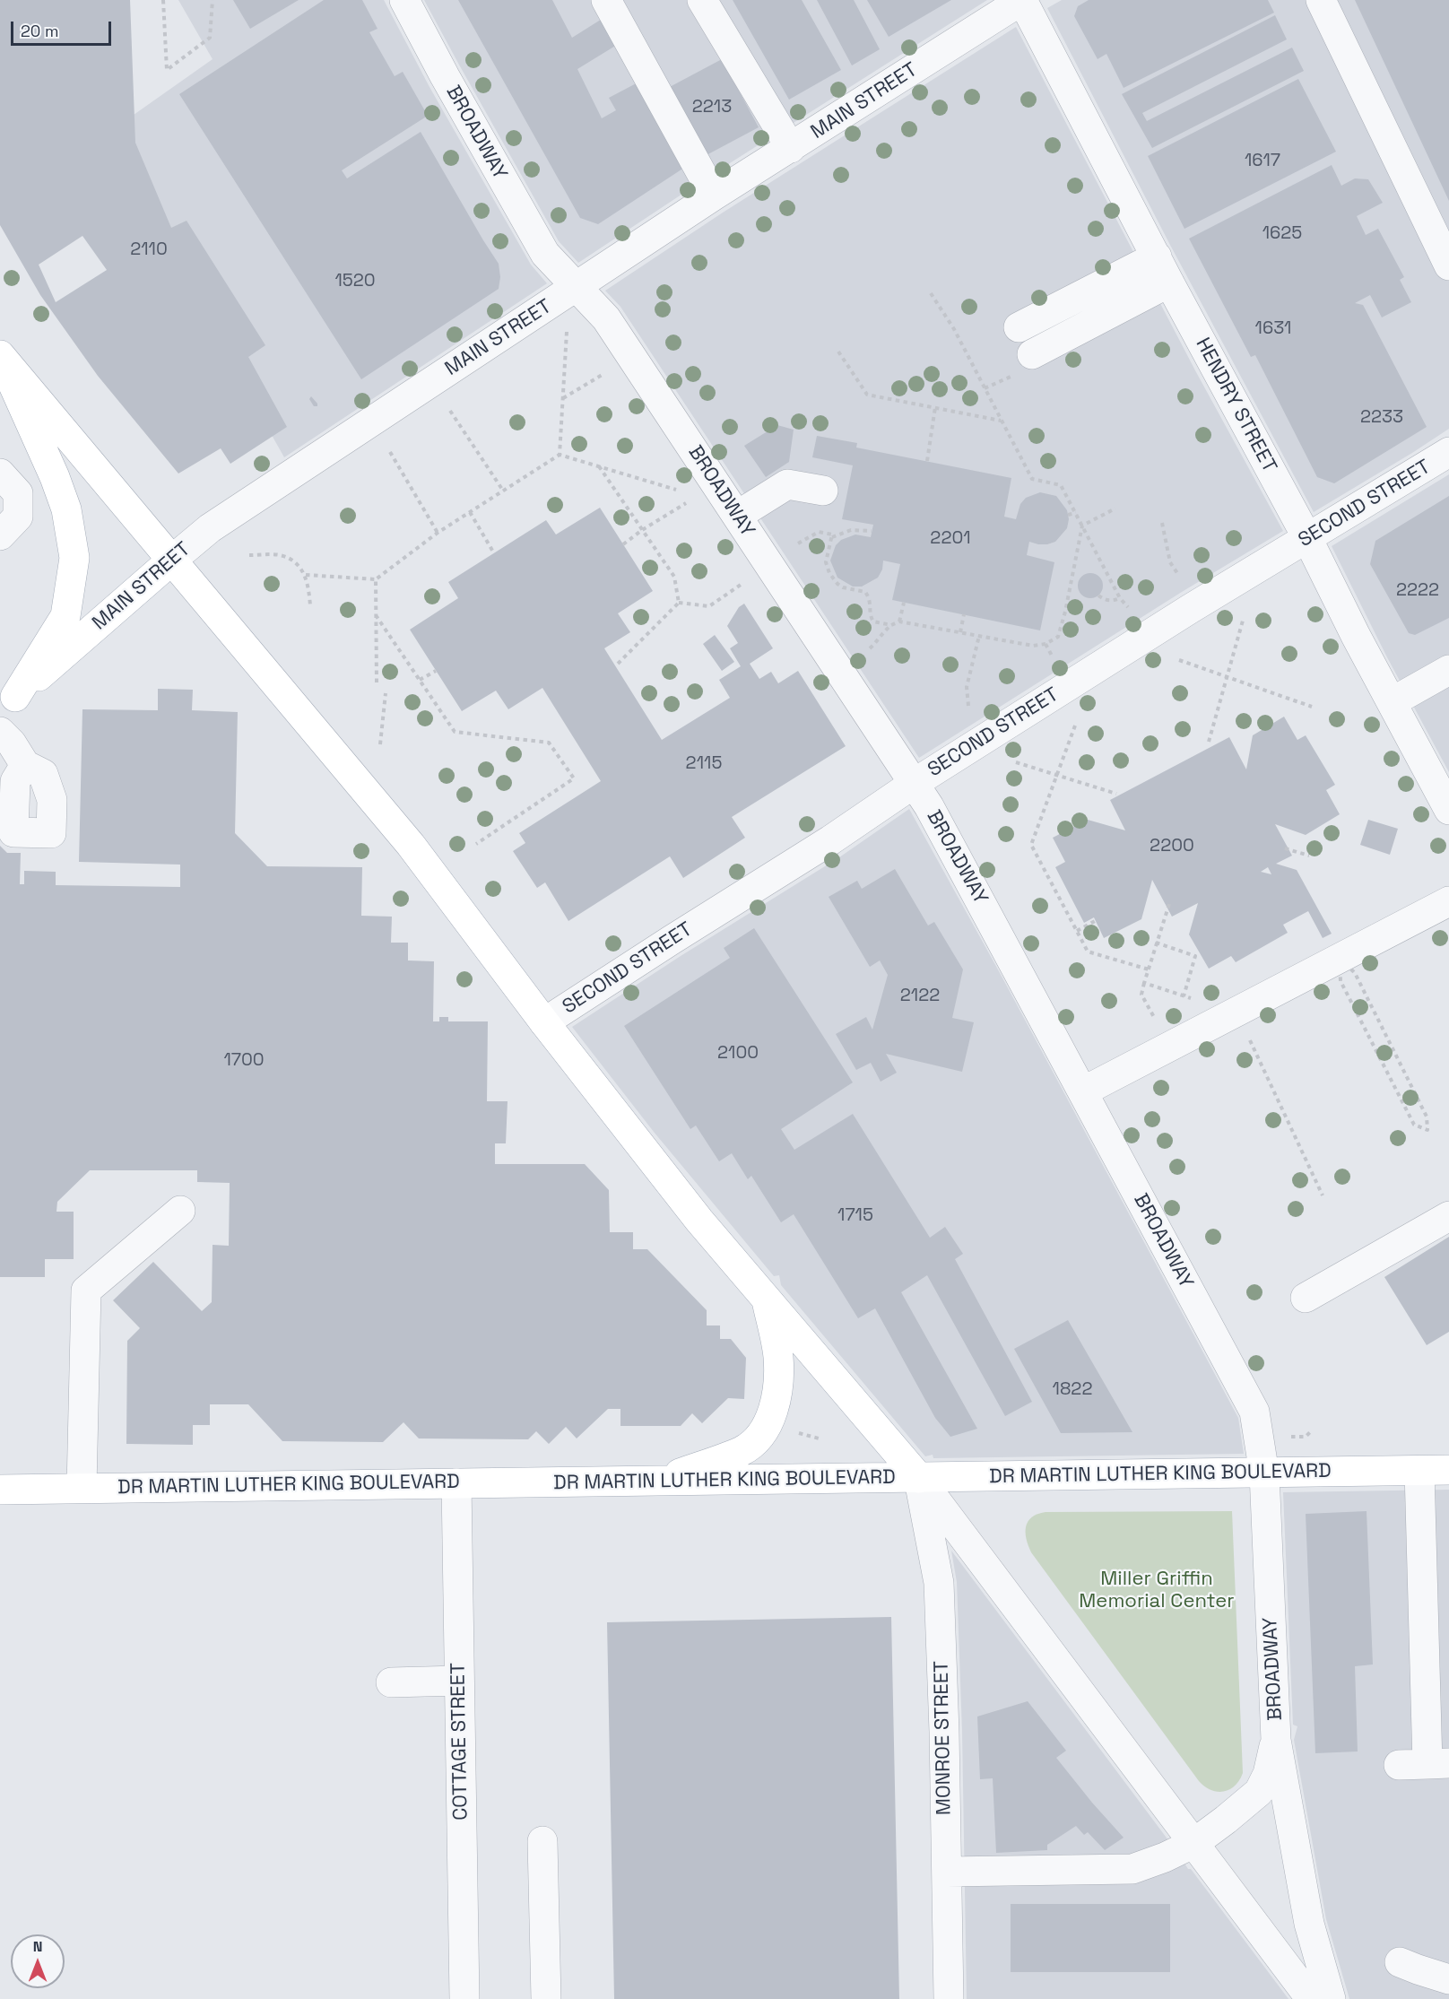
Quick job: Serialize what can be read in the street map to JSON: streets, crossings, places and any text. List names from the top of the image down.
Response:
{
  "streets": {
    "main road": ["MAIN STREET", "DR MARTIN LUTHER KING BOULEVARD"],
    "street": [
      "BROADWAY",
      "HENDRY STREET",
      "SECOND STREET",
      "MONROE STREET",
      "COTTAGE STREET"
    ]
  },
  "crossings": [
    ["MAIN STREET", "BROADWAY"],
    ["MAIN STREET", "HENDRY STREET"],
    ["BROADWAY", "SECOND STREET"],
    ["BROADWAY", "DR MARTIN LUTHER KING BOULEVARD"],
    ["BROADWAY", "MONROE STREET"],
    ["HENDRY STREET", "SECOND STREET"],
    ["DR MARTIN LUTHER KING BOULEVARD", "MONROE STREET"],
    ["DR MARTIN LUTHER KING BOULEVARD", "COTTAGE STREET"]
  ],
  "parks": ["Miller Griffin Memorial Center"],
  "house_numbers": [
    "2213",
    "1617",
    "1625",
    "2110",
    "1520",
    "1631",
    "2233",
    "2201",
    "2222",
    "2115",
    "2200",
    "2122",
    "2100",
    "1700",
    "1715",
    "1822"
  ],
  "scale_bar": "20 m",
  "north": "top"
}
